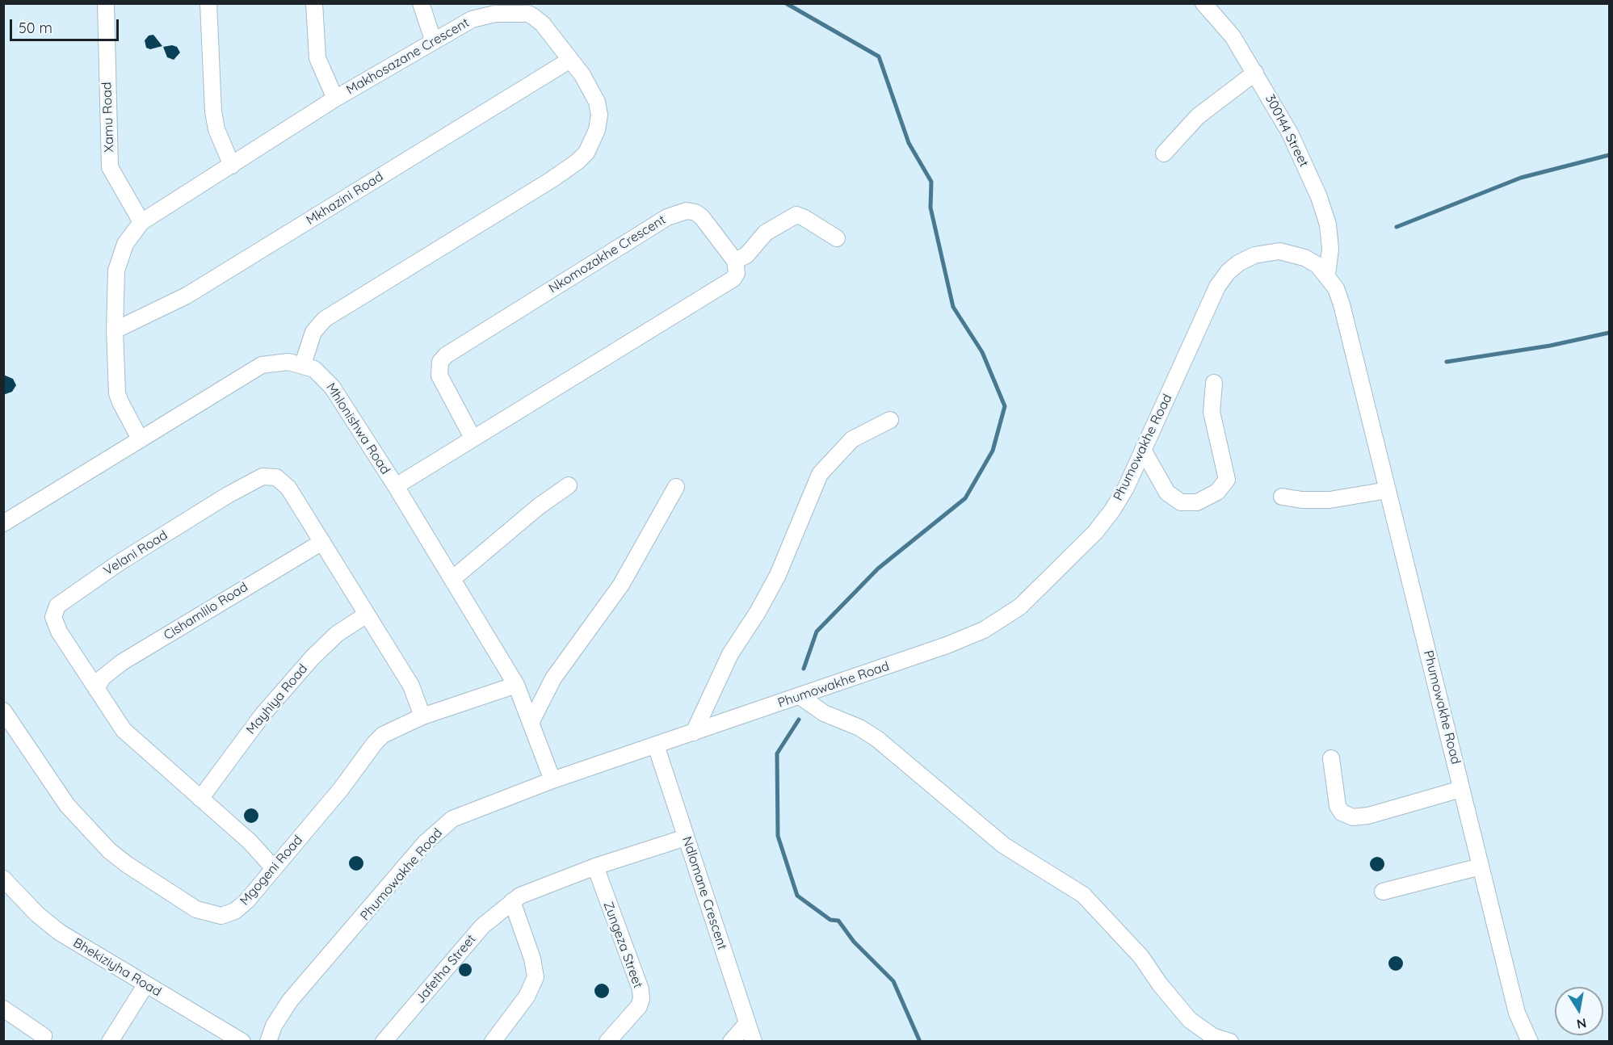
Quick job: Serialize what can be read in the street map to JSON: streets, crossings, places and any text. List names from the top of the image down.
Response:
{
  "streets": {
    "street": [
      "Makhosazane Crescent",
      "Xamu Road",
      "300144 Street",
      "Mkhazini Road",
      "Nkomozakhe Crescent",
      "Mhlonishwa Road",
      "Phumowakhe Road",
      "Velani Road",
      "Cishamlilo Road",
      "Mayhiya Road",
      "Mgogeni Road",
      "Ndlomane Crescent",
      "Zungeza Street",
      "Bhekiziyha Road",
      "Jafetha Street"
    ]
  },
  "crossings": [
    ["Makhosazane Crescent", "Xamu Road"],
    ["Makhosazane Crescent", "Mkhazini Road"],
    ["Makhosazane Crescent", "Mhlonishwa Road"],
    ["300144 Street", "Phumowakhe Road"],
    ["Mhlonishwa Road", "Phumowakhe Road"],
    ["Mhlonishwa Road", "Mgogeni Road"],
    ["Phumowakhe Road", "Ndlomane Crescent"],
    ["Velani Road", "Cishamlilo Road"],
    ["Velani Road", "Mayhiya Road"],
    ["Velani Road", "Mgogeni Road"],
    ["Ndlomane Crescent", "Jafetha Street"],
    ["Zungeza Street", "Jafetha Street"]
  ],
  "scale_bar": "50 m",
  "north": "bottom"
}
